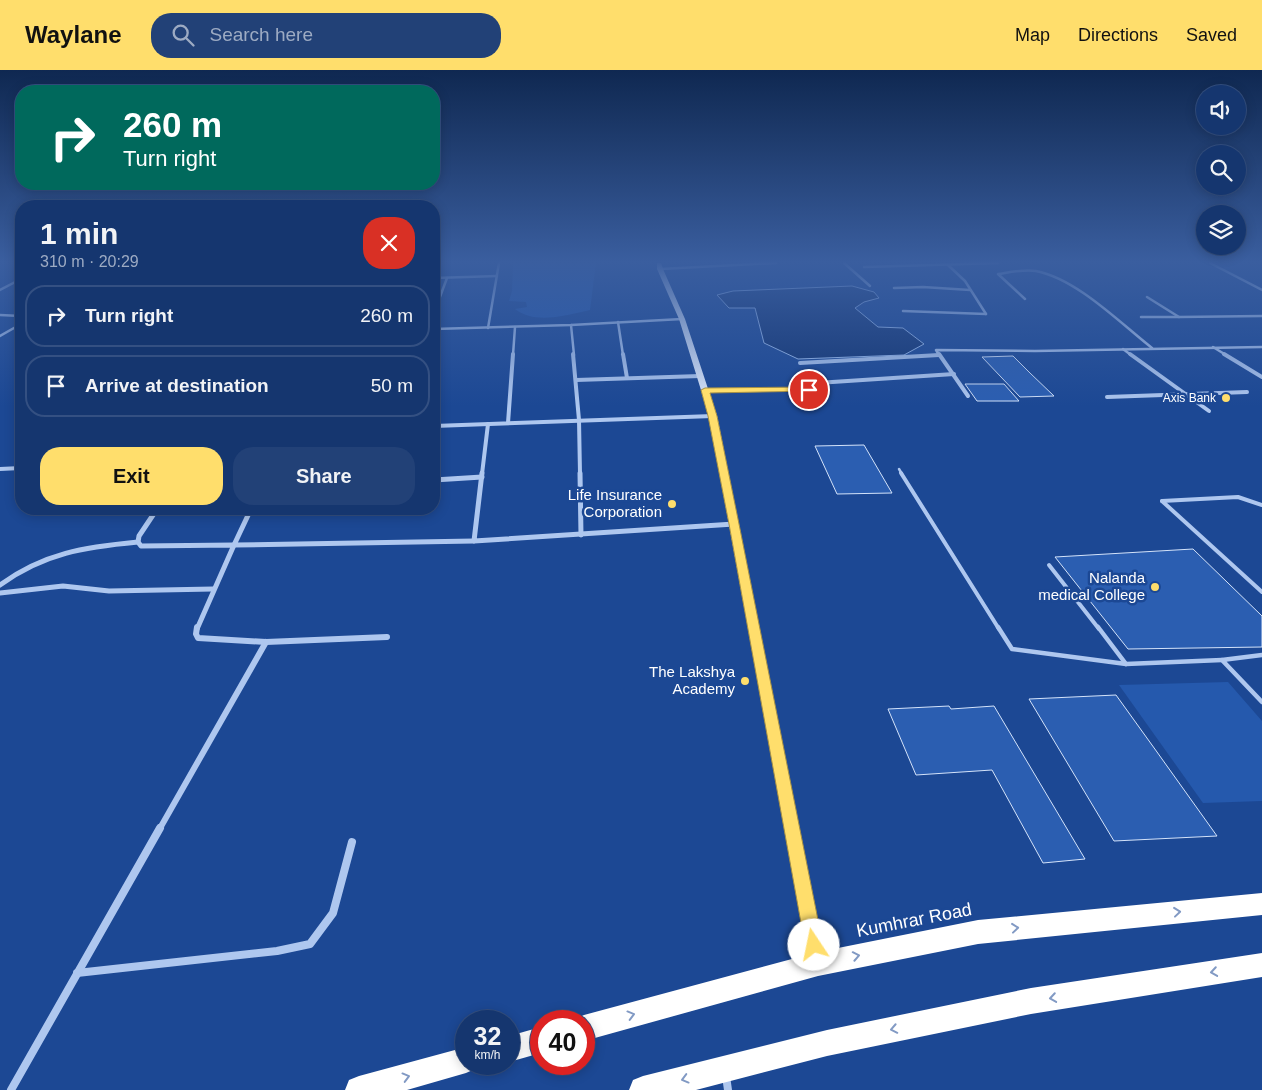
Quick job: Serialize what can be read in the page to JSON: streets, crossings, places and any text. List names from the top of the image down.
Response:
{
  "streets": {
    "highway": ["Kumhrar Road"]
  },
  "places": [
    "Axis Bank",
    "Life Insurance Corporation",
    "Nalanda medical College",
    "The Lakshya Academy"
  ],
  "page": {
    "header": "Waylane",
    "search": "Search here",
    "nav": ["Map", "Directions", "Saved"],
    "turn": ["260 m", "Turn right"],
    "heading": ["1 min", "310 m · 20:29"],
    "list": [
      {
        "name": "Turn right",
        "value": "260 m"
      },
      {
        "name": "Arrive at destination",
        "value": "50 m"
      }
    ],
    "buttons": ["Exit", "Share"],
    "speed": "32 km/h",
    "limit": "40"
  }
}
